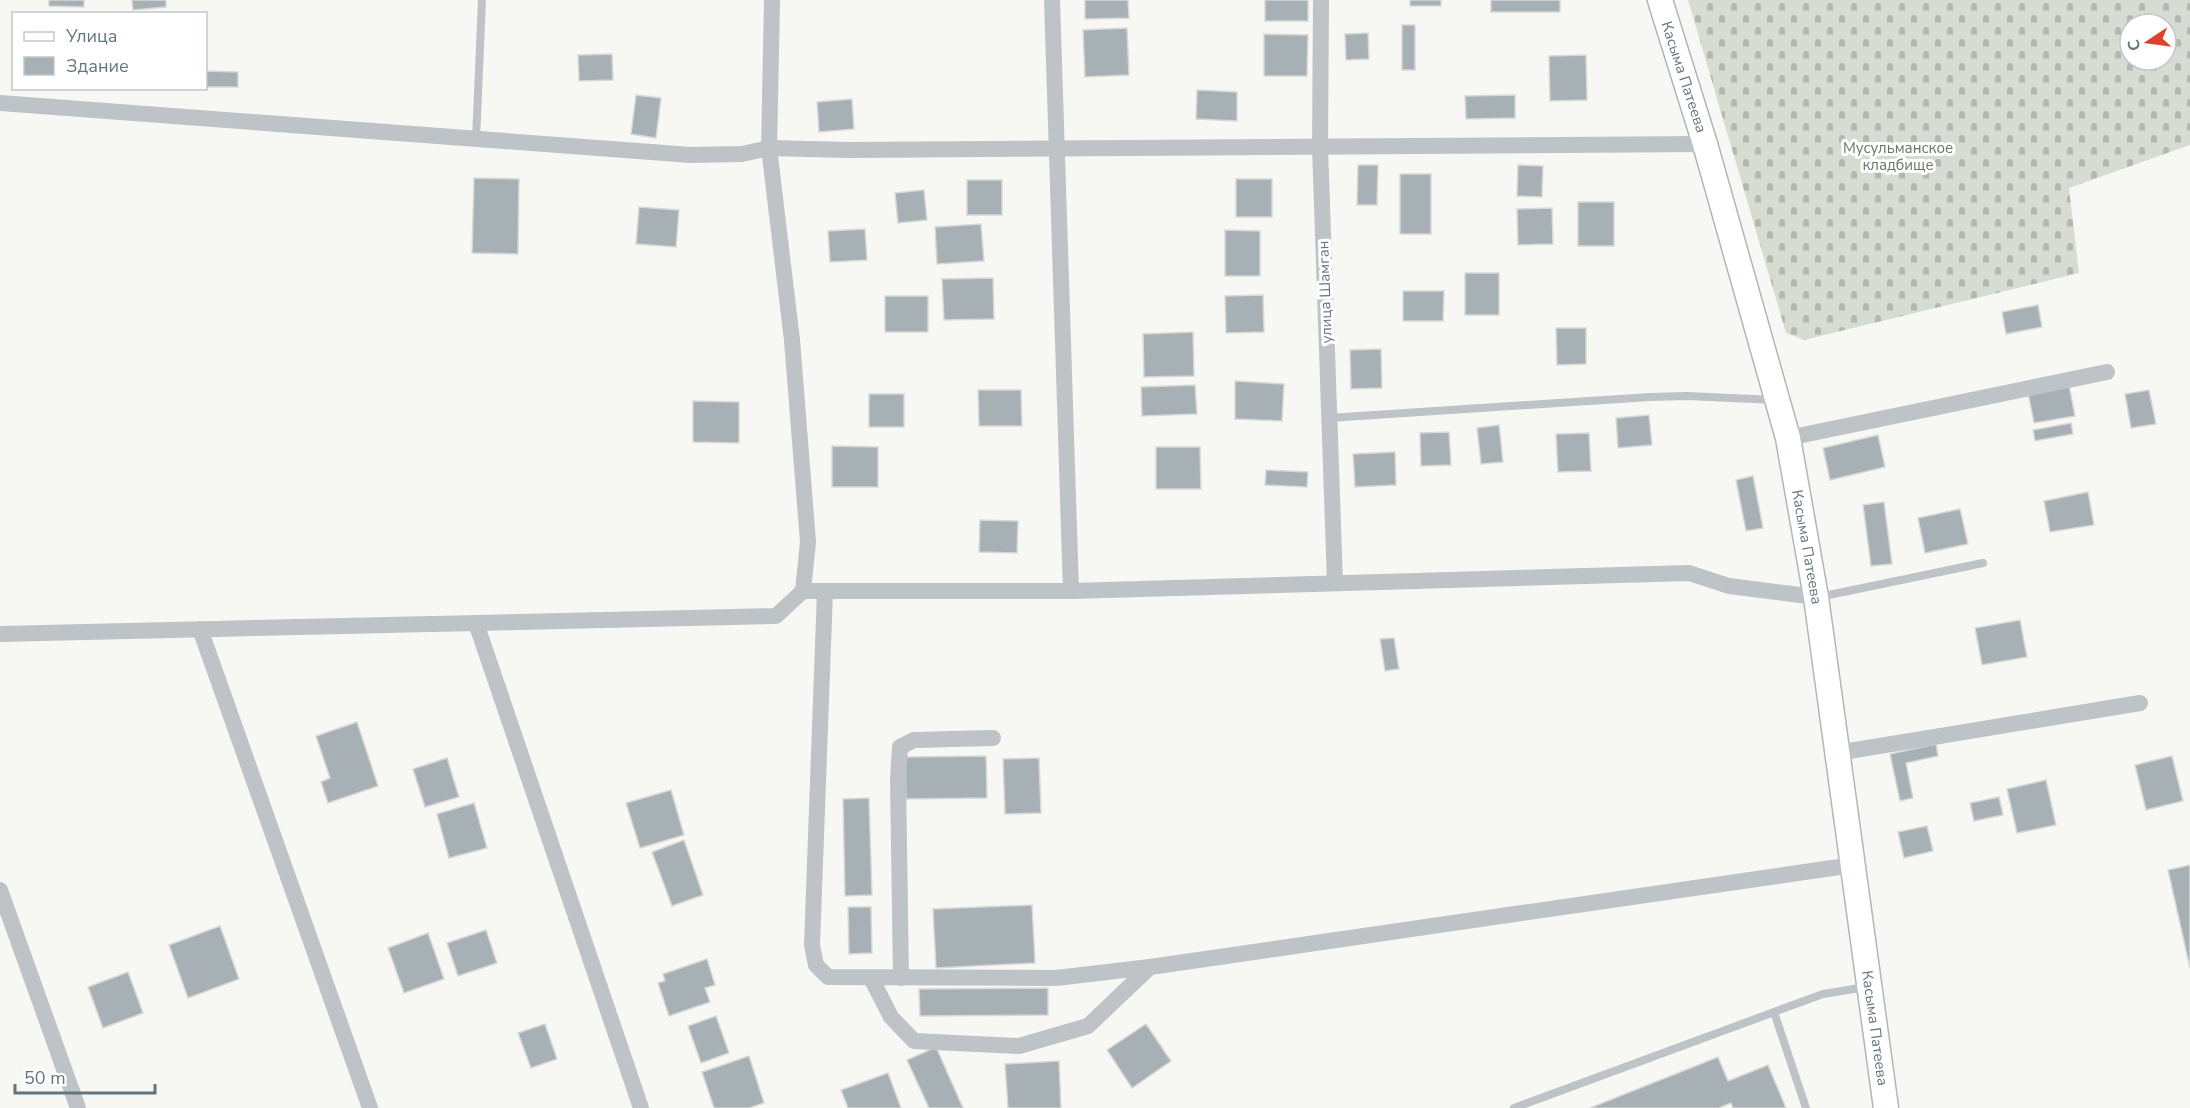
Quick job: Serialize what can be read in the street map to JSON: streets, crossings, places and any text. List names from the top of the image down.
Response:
{
  "streets": {
    "main road": ["Касыма Патеева"],
    "street": ["улица Шамган"]
  },
  "parks": ["Мусульманское кладбище"],
  "legend": ["Улица", "Здание"],
  "scale_bar": "50 m",
  "north": "left"
}
